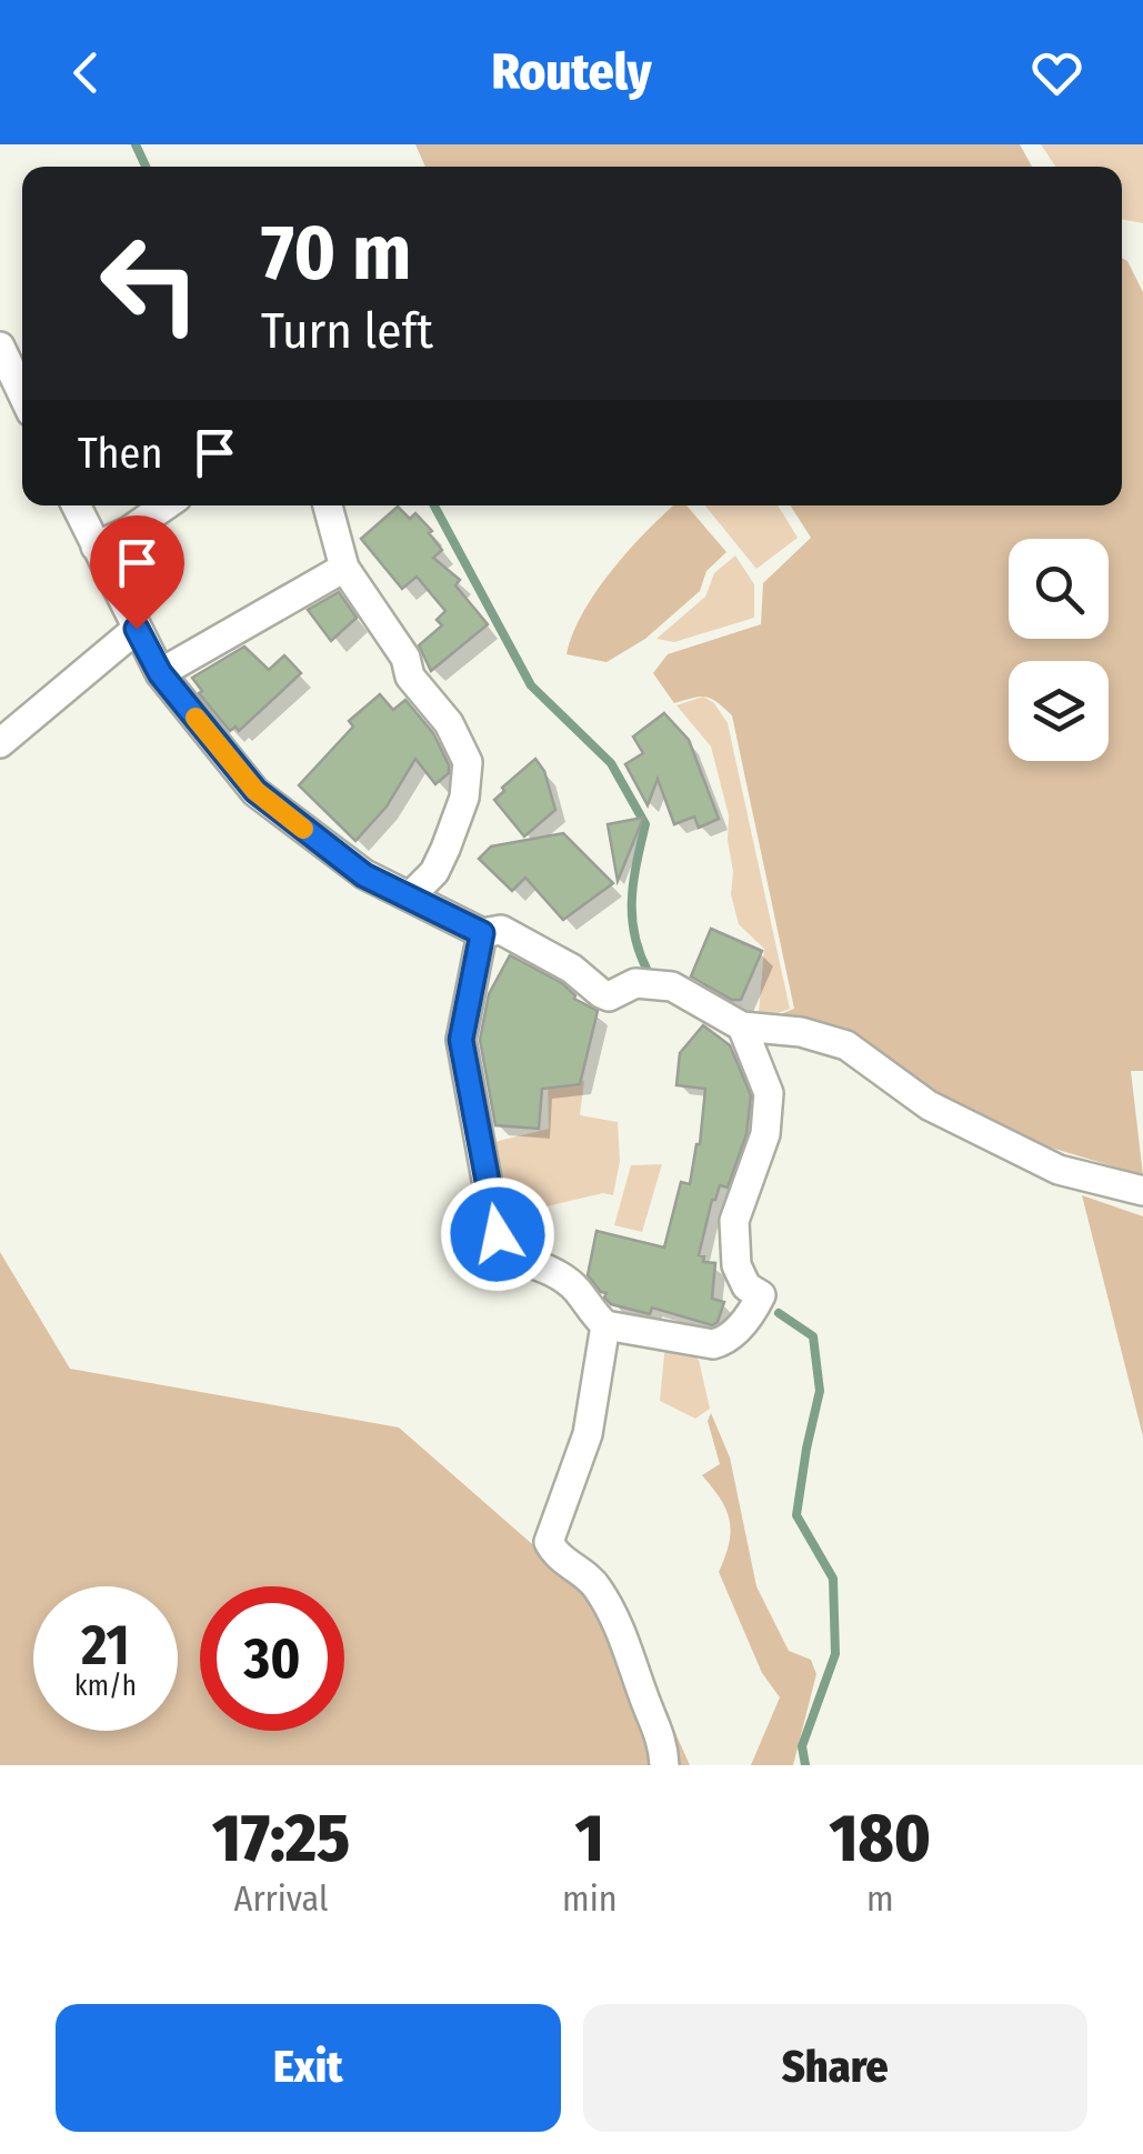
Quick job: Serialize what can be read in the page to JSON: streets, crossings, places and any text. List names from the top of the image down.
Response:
{
  "page": {
    "header": "Routely",
    "turn": ["70 m", "Turn left"],
    "then": "Then",
    "speed": "21 km/h",
    "limit": "30",
    "eta": [
      "17:25",
      "Arrival",
      "1",
      "min",
      "180",
      "m"
    ],
    "buttons": ["Exit", "Share"]
  }
}
